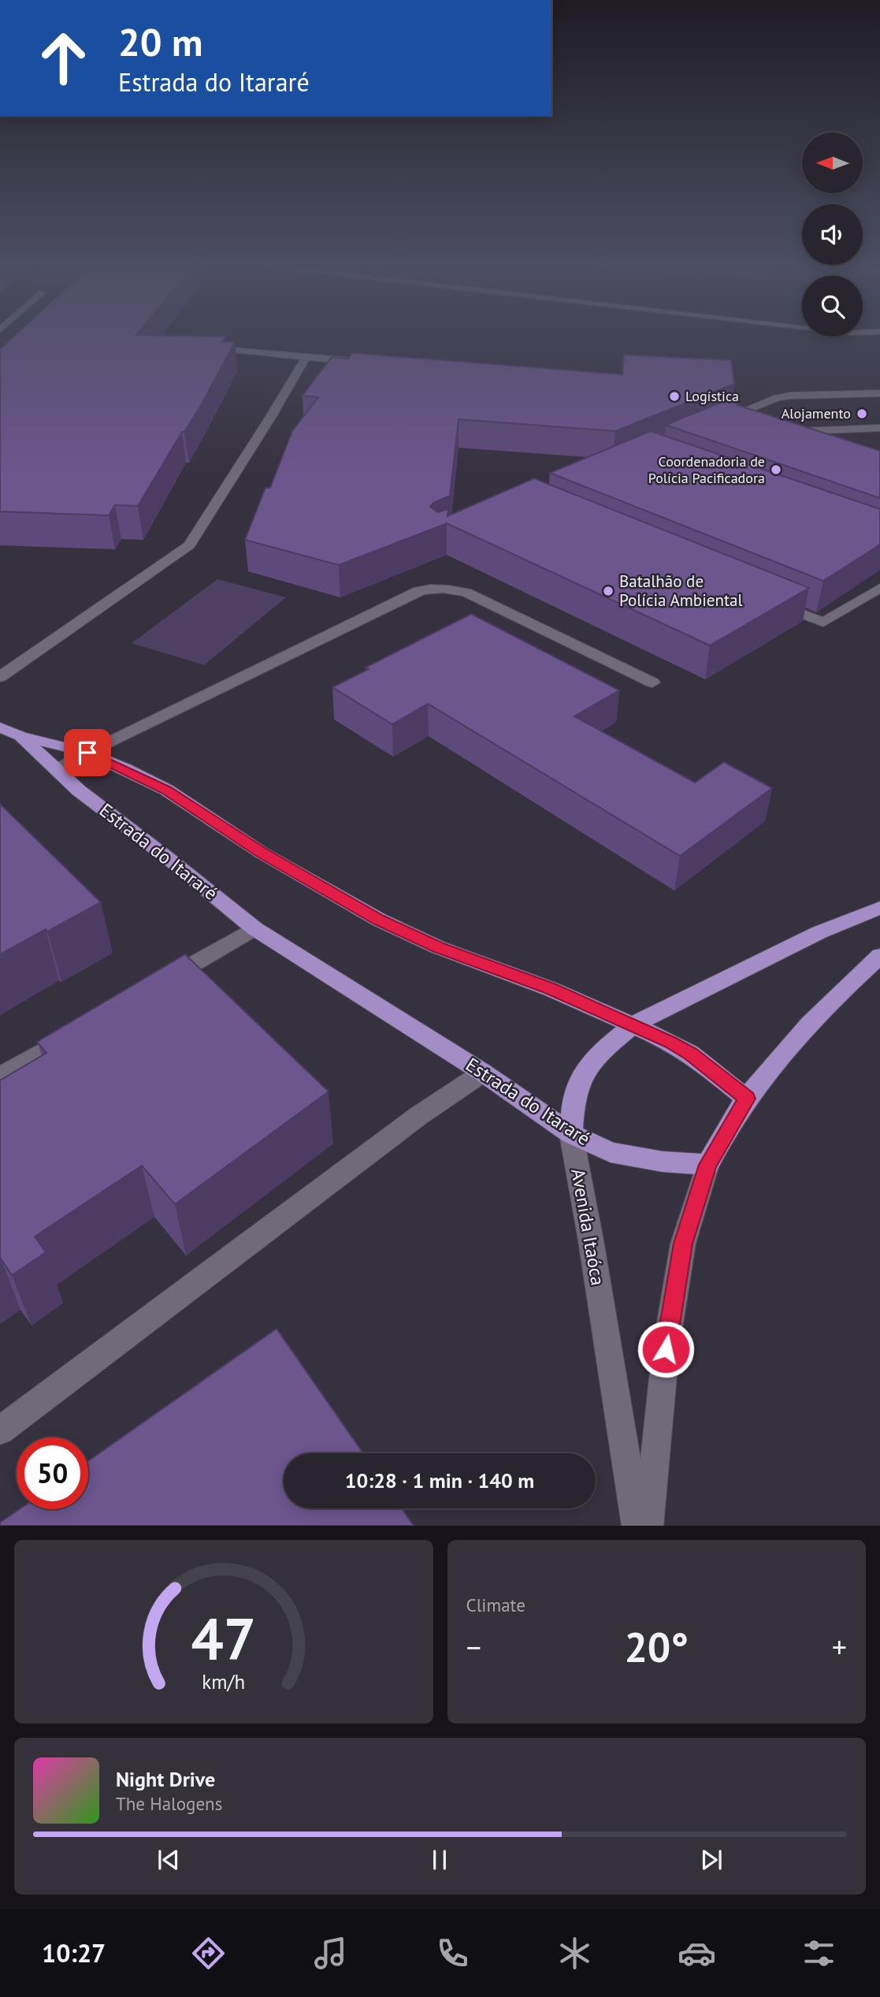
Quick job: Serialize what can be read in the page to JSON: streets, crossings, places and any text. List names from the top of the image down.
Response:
{
  "streets": {
    "main road": ["Estrada do Itararé", "Avenida Itaóca"]
  },
  "crossings": [
    ["Estrada do Itararé", "Avenida Itaóca"]
  ],
  "places": [
    "Logística",
    "Alojamento",
    "Coordenadoria de Polícia Pacificadora",
    "Batalhão de Polícia Ambiental"
  ],
  "north": "left",
  "page": {
    "turn": ["20 m", "Estrada do Itararé"],
    "limit": "50",
    "trip": "10:28 · 1 min · 140 m",
    "tile": "Climate",
    "heat": ["−", "20°", "+"],
    "song": ["Night Drive", "The Halogens"],
    "tabs": "10:27",
    "gauge": ["47", "km/h"]
  }
}
